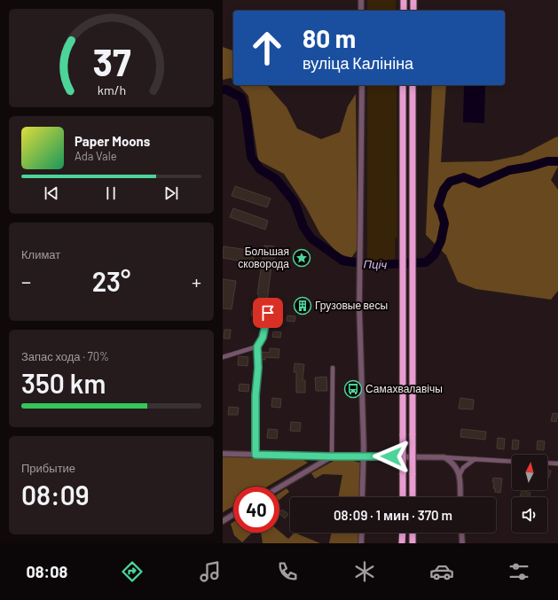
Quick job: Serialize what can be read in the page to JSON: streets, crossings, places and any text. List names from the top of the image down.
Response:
{
  "water": ["Пціч"],
  "places": {
    "place": ["Большая сковорода"],
    "building": ["Грузовые весы"],
    "bus stop": ["Самахвалавічы"]
  },
  "north": "top",
  "page": {
    "turn": ["80 m", "вуліца Калініна"],
    "song": ["Paper Moons", "Ada Vale"],
    "tile": [
      "Климат",
      ["Запас хода · 70%", "350 km"],
      ["Прибытие", "08:09"]
    ],
    "heat": ["−", "23°", "+"],
    "limit": "40",
    "trip": "08:09 · 1 мин · 370 m",
    "tabs": "08:08",
    "gauge": ["37", "km/h"]
  }
}
